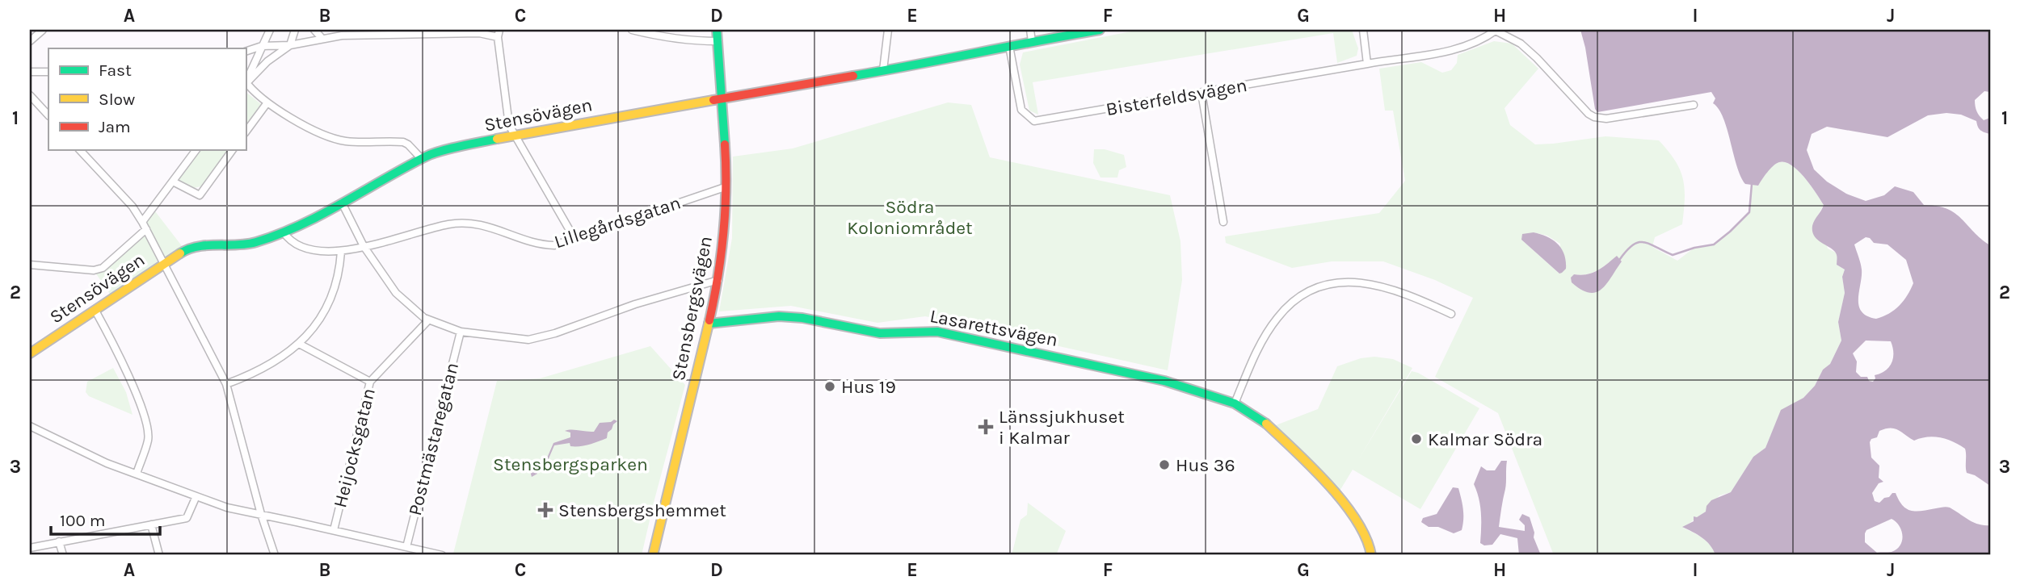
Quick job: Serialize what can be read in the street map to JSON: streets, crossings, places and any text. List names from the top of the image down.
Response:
{
  "streets": {
    "street": [
      "Bisterfeldsvägen",
      "Stensövägen",
      "Lillegårdsgatan",
      "Stensbergsvägen",
      "Lasarettsvägen",
      "Postmästaregatan",
      "Heijocksgatan"
    ]
  },
  "crossings": [
    ["Bisterfeldsvägen", "Stensövägen"],
    ["Stensövägen", "Lillegårdsgatan"],
    ["Stensövägen", "Stensbergsvägen"],
    ["Lillegårdsgatan", "Stensbergsvägen"],
    ["Stensbergsvägen", "Lasarettsvägen"]
  ],
  "parks": ["Södra Koloniområdet", "Stensbergsparken"],
  "places": {
    "other": ["Hus 19", "Kalmar Södra", "Hus 36"],
    "health": ["Länssjukhuset i Kalmar", "Stensbergshemmet"]
  },
  "legend": ["Fast", "Slow", "Jam"],
  "scale_bar": "100 m",
  "grid": {
    "columns": [
      "A",
      "B",
      "C",
      "D",
      "E",
      "F",
      "G",
      "H",
      "I",
      "J"
    ],
    "rows": ["1", "2", "3"]
  }
}
